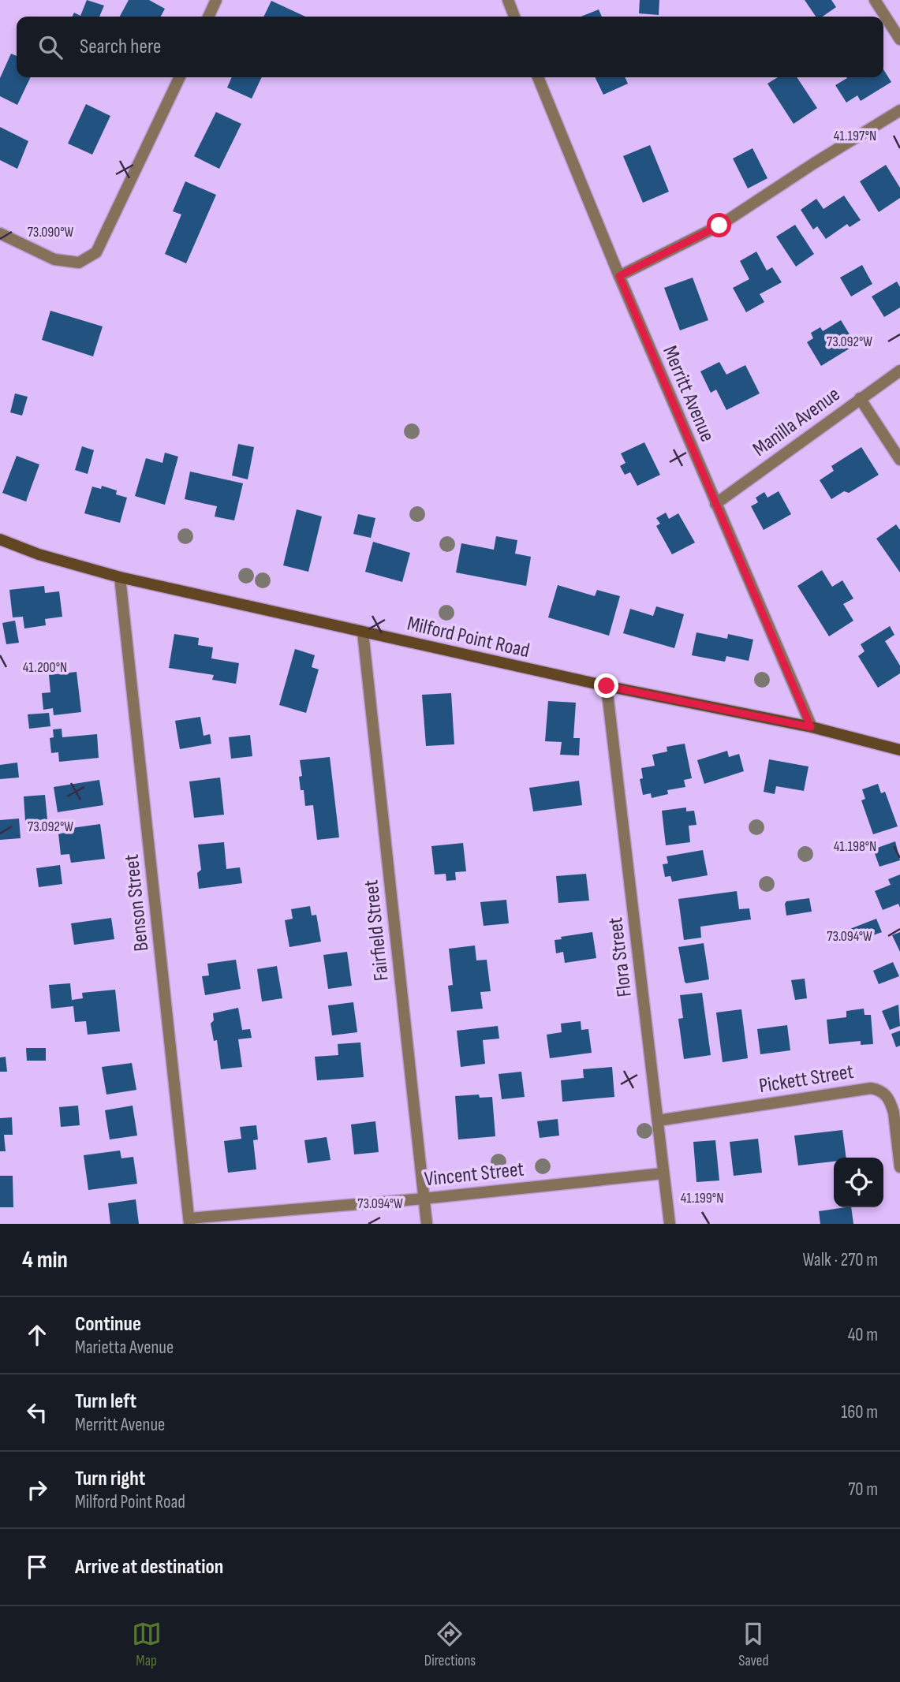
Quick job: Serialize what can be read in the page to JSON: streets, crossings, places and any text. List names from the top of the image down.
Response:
{
  "streets": {
    "main road": ["Milford Point Road"],
    "street": [
      "Merritt Avenue",
      "Manilla Avenue",
      "Benson Street",
      "Fairfield Street",
      "Flora Street",
      "Pickett Street",
      "Vincent Street"
    ]
  },
  "crossings": [
    ["Merritt Avenue", "Manilla Avenue"],
    ["Merritt Avenue", "Milford Point Road"],
    ["Milford Point Road", "Benson Street"],
    ["Milford Point Road", "Fairfield Street"],
    ["Milford Point Road", "Flora Street"],
    ["Benson Street", "Vincent Street"],
    ["Fairfield Street", "Vincent Street"],
    ["Flora Street", "Pickett Street"],
    ["Flora Street", "Vincent Street"]
  ],
  "page": {
    "search": "Search here",
    "heading": ["4 min", "Walk · 270 m"],
    "list": [
      ["Continue", "Marietta Avenue", "40 m"],
      ["Turn left", "Merritt Avenue", "160 m"],
      ["Turn right", "Milford Point Road", "70 m"],
      "Arrive at destination"
    ],
    "nav": ["Map", "Directions", "Saved"]
  },
  "coordinates": [
    "41.197°N",
    "73.090°W",
    "73.092°W",
    "41.200°N",
    "41.198°N",
    "73.094°W",
    "41.199°N"
  ]
}
